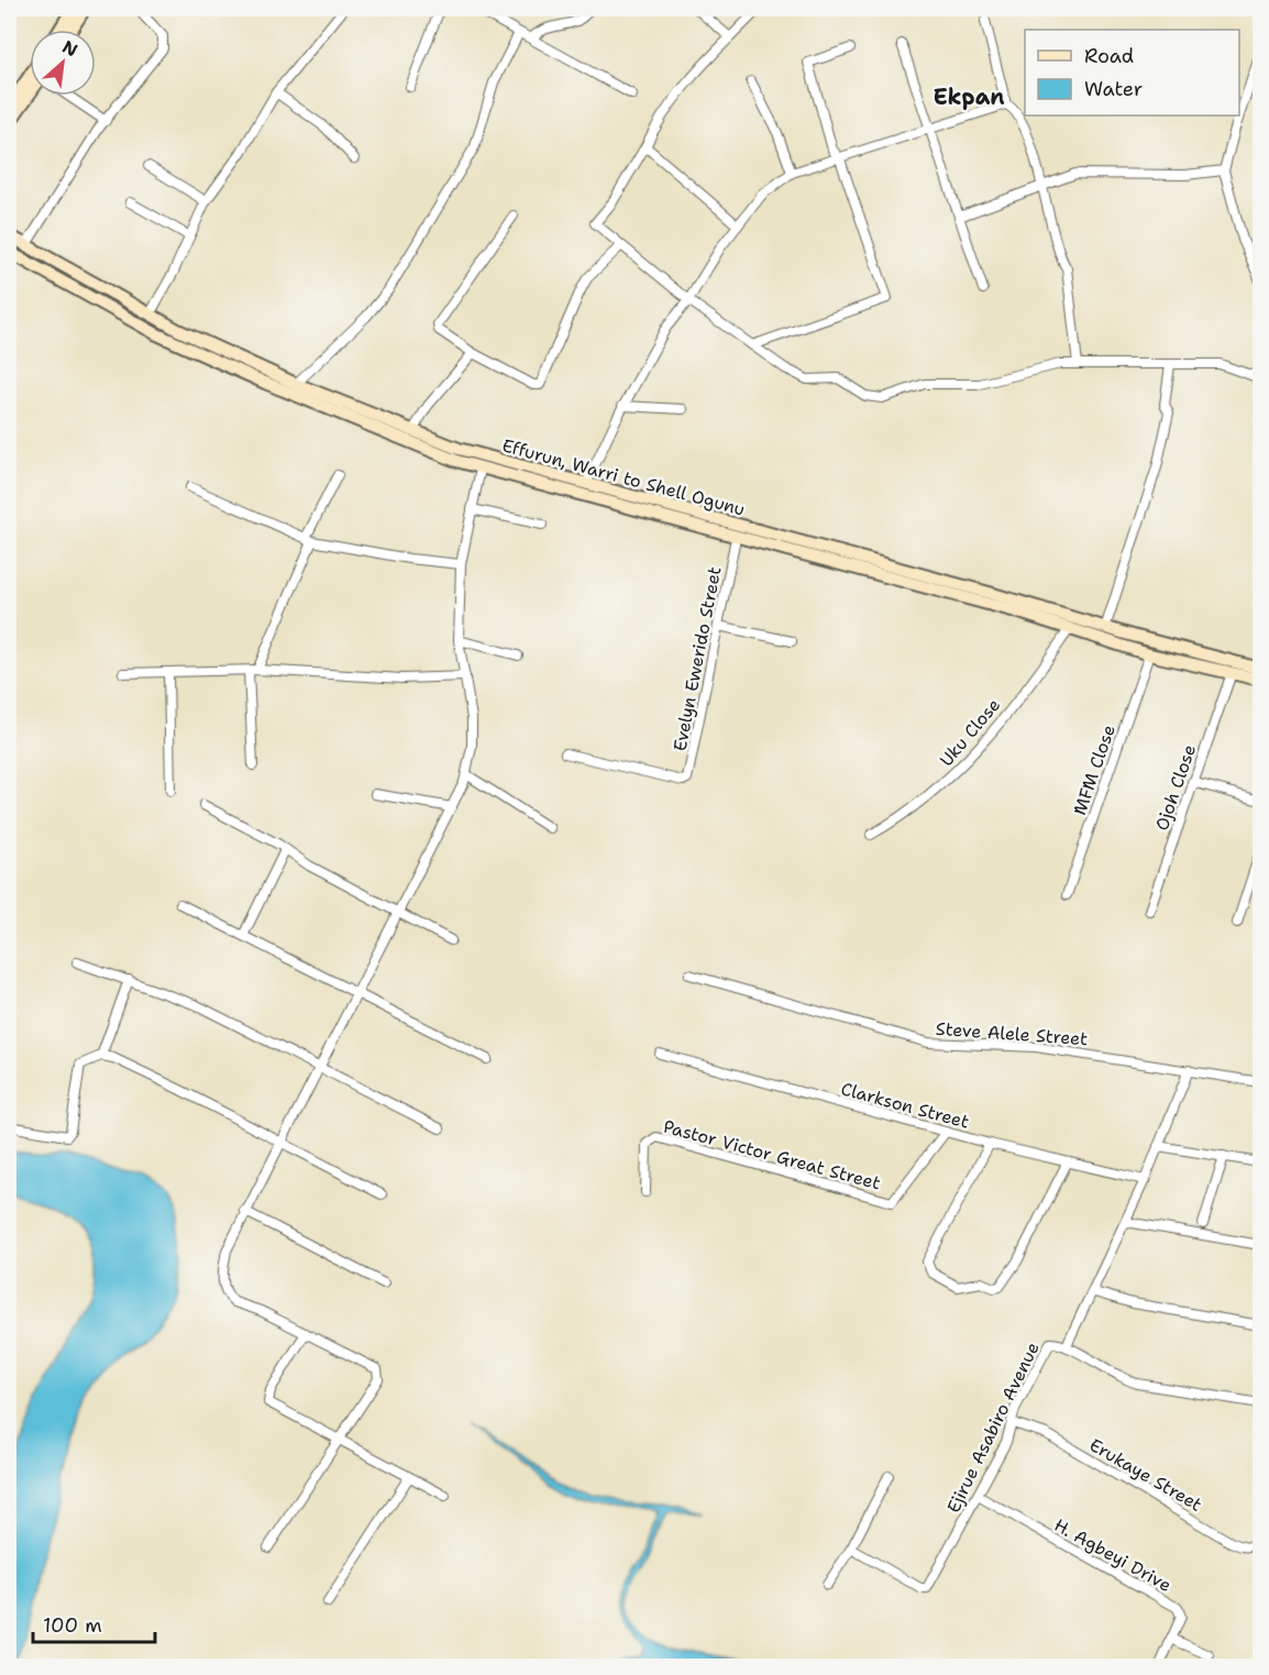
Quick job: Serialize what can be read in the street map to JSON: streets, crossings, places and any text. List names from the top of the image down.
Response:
{
  "streets": {
    "main road": ["Effurun, Warri to Shell Ogunu"],
    "street": [
      "Evelyn Ewerido Street",
      "Uku Close",
      "MFM Close",
      "Ojoh Close",
      "Steve Alele Street",
      "Clarkson Street",
      "Pastor Victor Great Street",
      "Ejirue Asabiro Avenue",
      "Erukaye Street",
      "H. Agbeyi Drive"
    ]
  },
  "crossings": [
    ["Effurun, Warri to Shell Ogunu", "Evelyn Ewerido Street"],
    ["Effurun, Warri to Shell Ogunu", "Uku Close"],
    ["Effurun, Warri to Shell Ogunu", "MFM Close"],
    ["Effurun, Warri to Shell Ogunu", "Ojoh Close"],
    ["Steve Alele Street", "Ejirue Asabiro Avenue"],
    ["Clarkson Street", "Pastor Victor Great Street"],
    ["Clarkson Street", "Ejirue Asabiro Avenue"],
    ["Ejirue Asabiro Avenue", "Erukaye Street"],
    ["Ejirue Asabiro Avenue", "H. Agbeyi Drive"]
  ],
  "districts": ["Ekpan"],
  "legend": ["Road", "Water"],
  "scale_bar": "100 m",
  "north": "top right"
}
